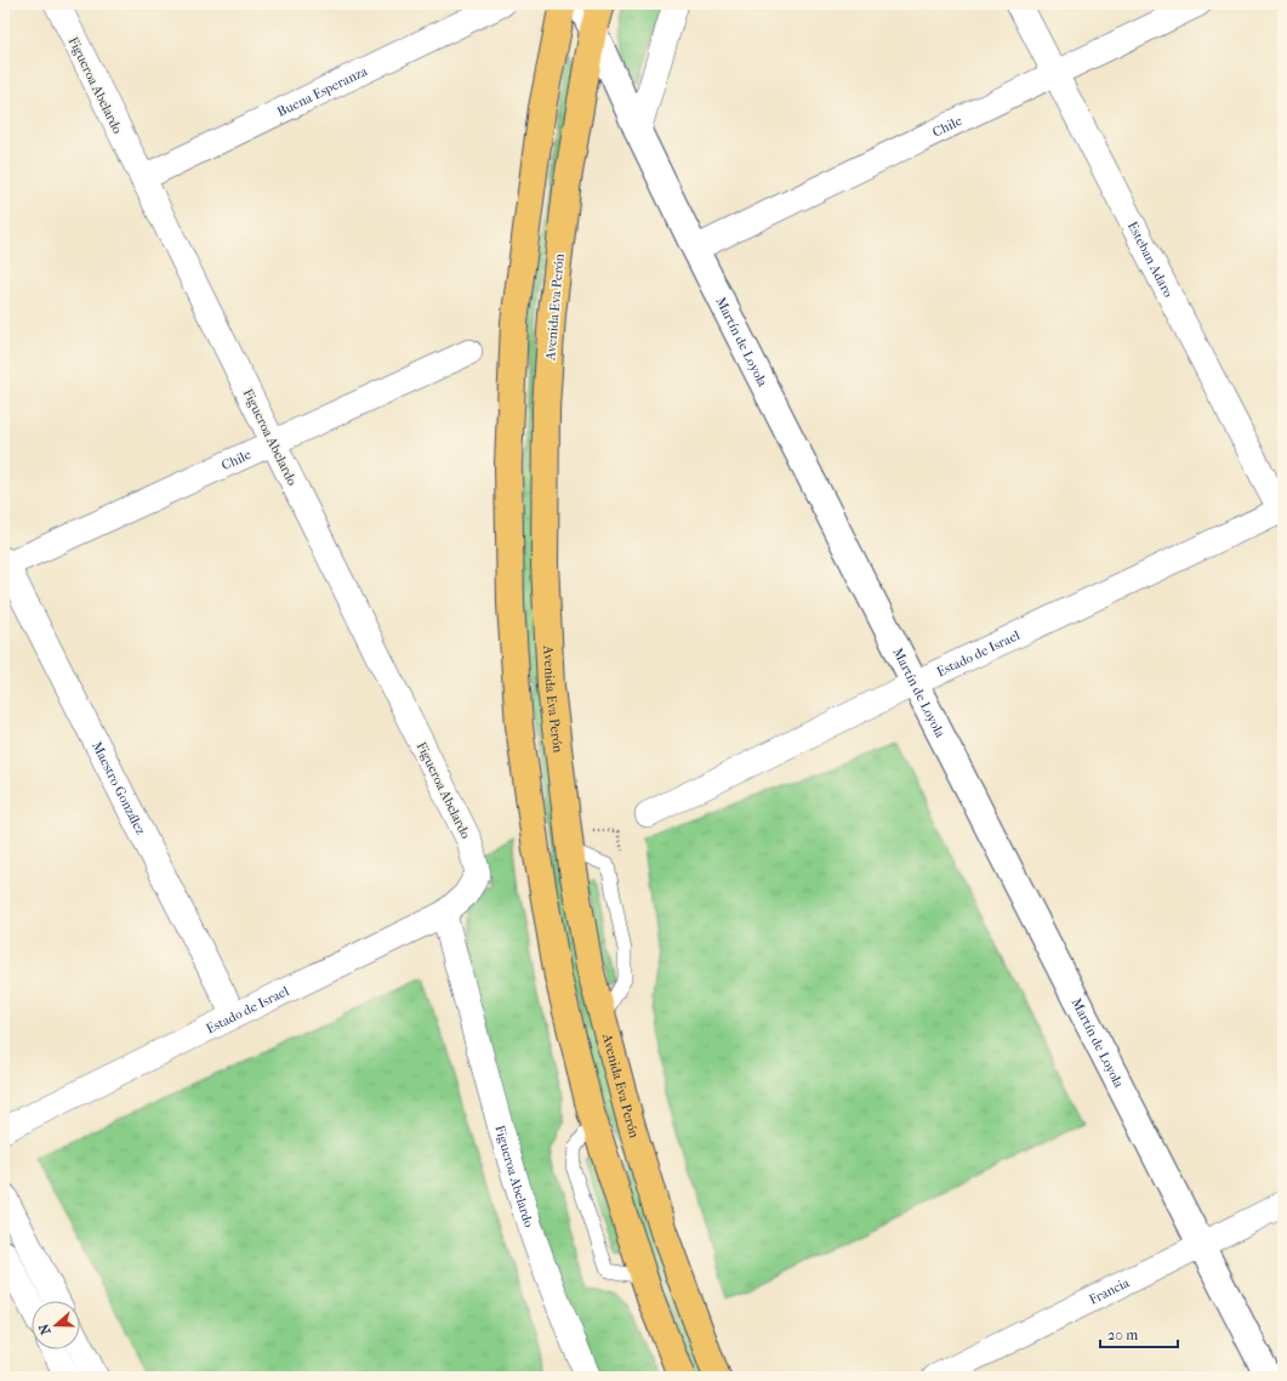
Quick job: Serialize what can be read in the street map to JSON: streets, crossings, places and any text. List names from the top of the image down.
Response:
{
  "streets": {
    "main road": ["Avenida Eva Perón"],
    "street": [
      "Figueroa Abelardo",
      "Buena Esperanza",
      "Chile",
      "Esteban Adaro",
      "Martín de Loyola",
      "Estado de Israel",
      "Maestro González",
      "Francia"
    ]
  },
  "crossings": [
    ["Figueroa Abelardo", "Buena Esperanza"],
    ["Figueroa Abelardo", "Chile"],
    ["Figueroa Abelardo", "Estado de Israel"],
    ["Chile", "Esteban Adaro"],
    ["Chile", "Martín de Loyola"],
    ["Chile", "Maestro González"],
    ["Esteban Adaro", "Estado de Israel"],
    ["Avenida Eva Perón", "Martín de Loyola"],
    ["Martín de Loyola", "Estado de Israel"],
    ["Martín de Loyola", "Francia"],
    ["Estado de Israel", "Maestro González"]
  ],
  "scale_bar": "20 m",
  "north": "left"
}
